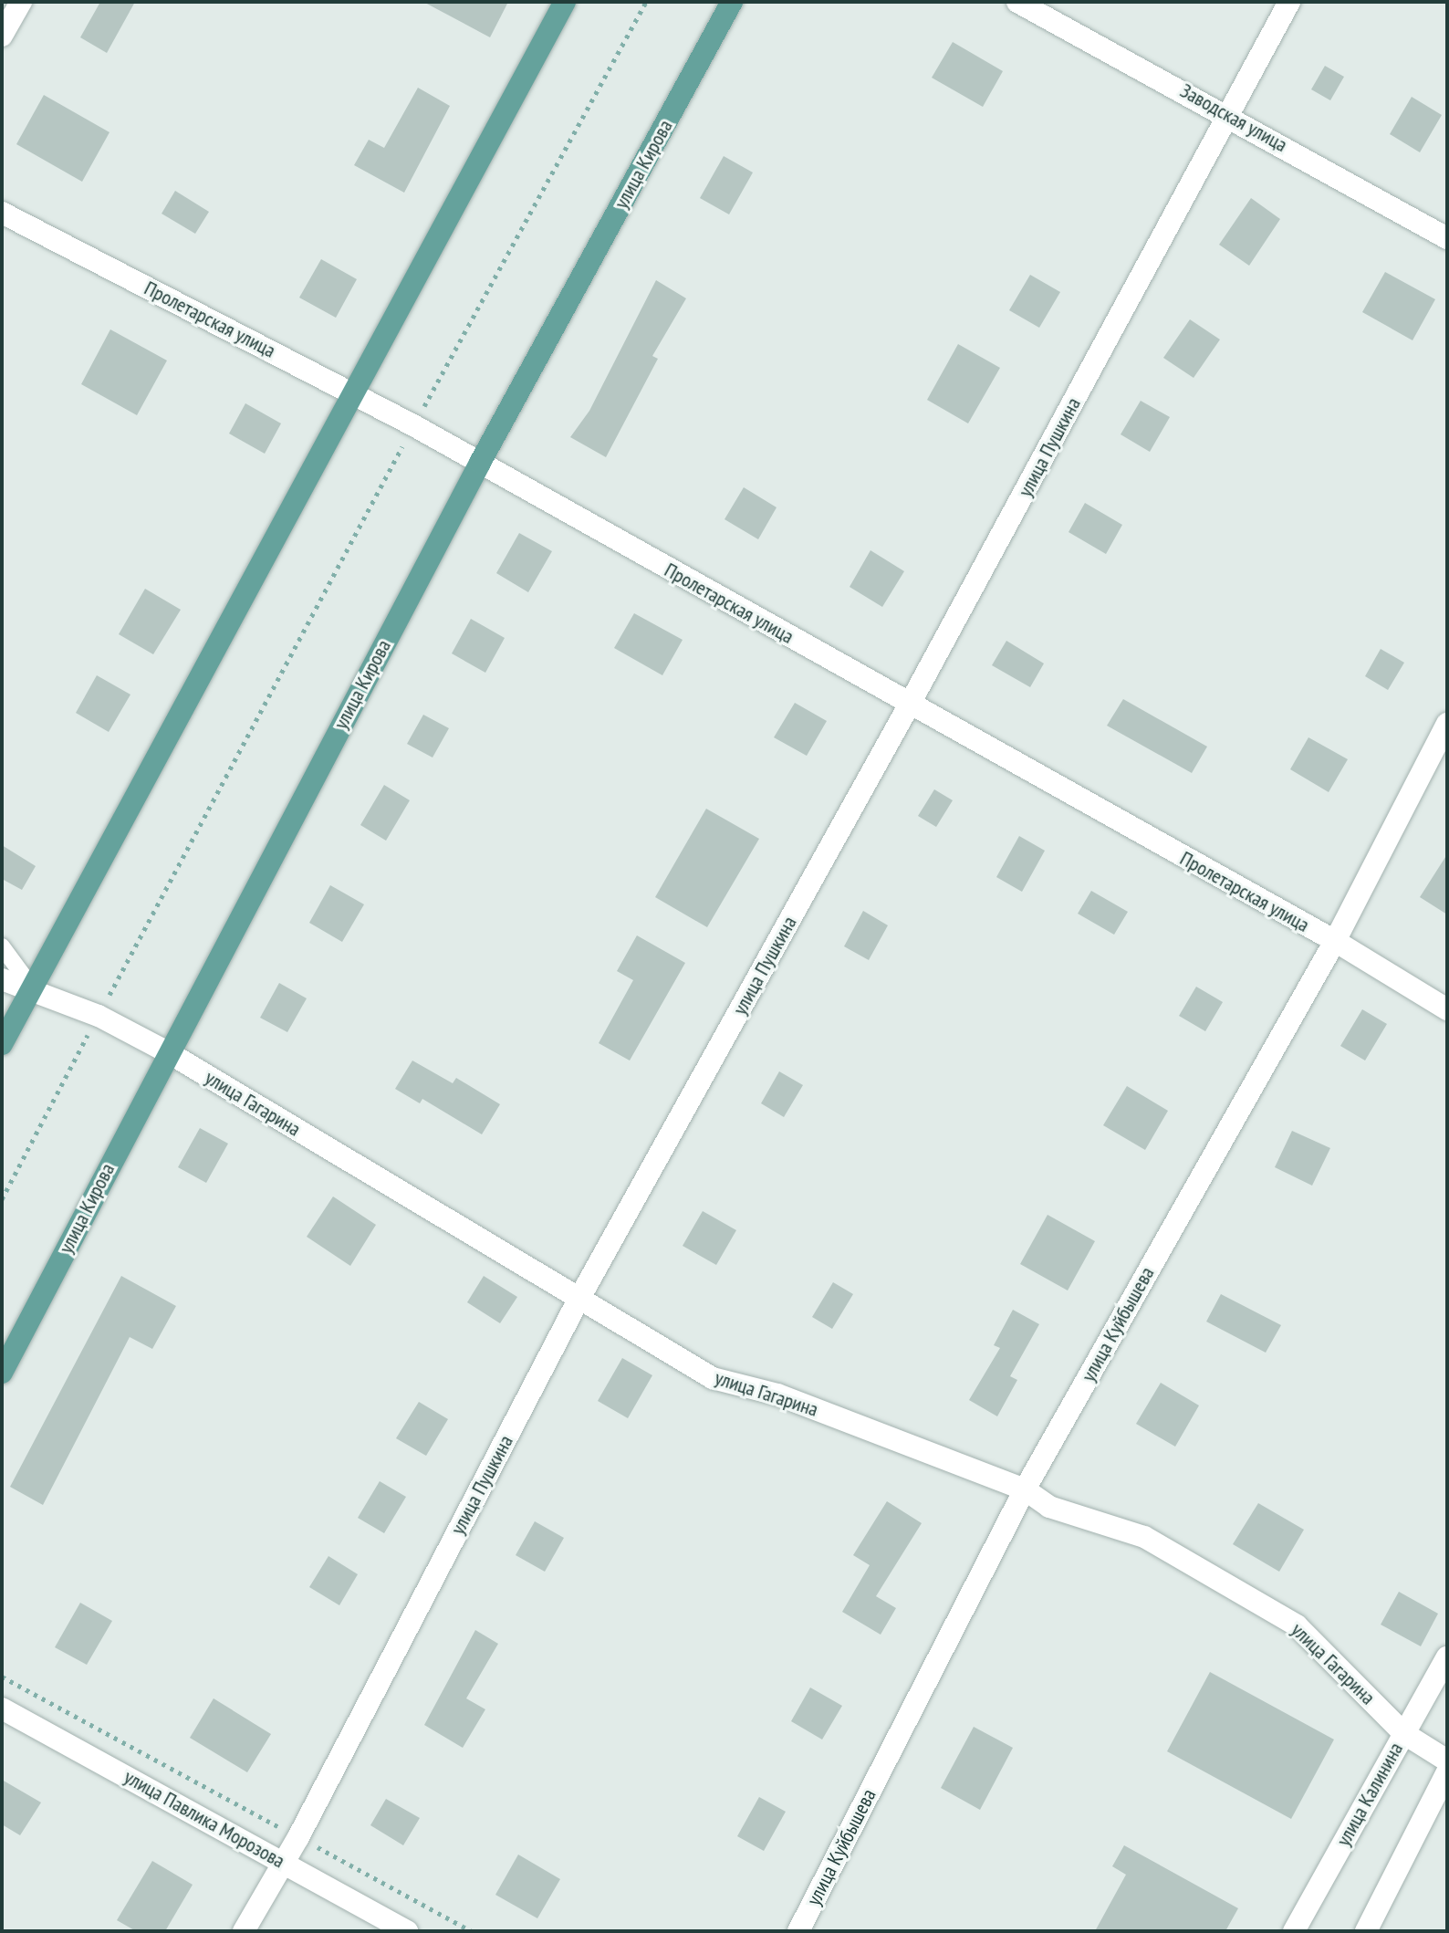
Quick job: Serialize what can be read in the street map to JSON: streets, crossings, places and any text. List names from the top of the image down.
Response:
{
  "streets": {
    "main road": ["улица Кирова"],
    "street": [
      "Заводская улица",
      "Пролетарская улица",
      "улица Пушкина",
      "улица Гагарина",
      "улица Куйбышева",
      "улица Калинина",
      "улица Павлика Морозова"
    ]
  },
  "crossings": [
    ["Заводская улица", "улица Пушкина"],
    ["улица Кирова", "Пролетарская улица"],
    ["улица Кирова", "улица Гагарина"],
    ["Пролетарская улица", "улица Пушкина"],
    ["Пролетарская улица", "улица Куйбышева"],
    ["улица Пушкина", "улица Гагарина"],
    ["улица Пушкина", "улица Павлика Морозова"],
    ["улица Гагарина", "улица Куйбышева"],
    ["улица Гагарина", "улица Калинина"]
  ]
}
